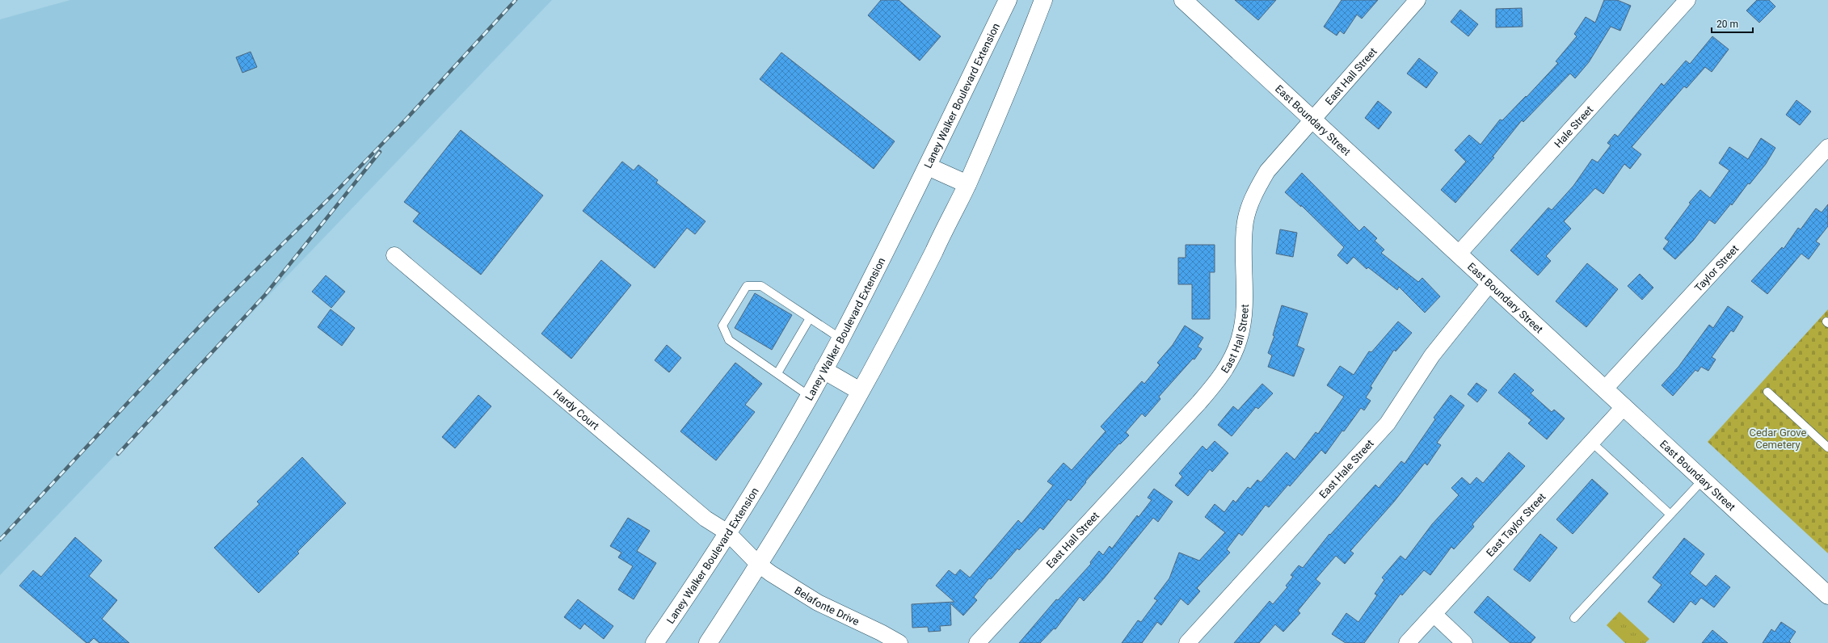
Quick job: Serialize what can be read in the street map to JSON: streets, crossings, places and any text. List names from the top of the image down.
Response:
{
  "streets": {
    "main road": ["Laney Walker Boulevard Extension", "East Boundary Street"],
    "street": [
      "East Hall Street",
      "Hale Street",
      "Taylor Street",
      "Hardy Court",
      "East Hale Street",
      "East Taylor Street",
      "Belafonte Drive"
    ]
  },
  "crossings": [
    ["East Hall Street", "East Boundary Street"],
    ["Laney Walker Boulevard Extension", "Hardy Court"],
    ["East Boundary Street", "Hale Street"],
    ["East Boundary Street", "Taylor Street"],
    ["East Boundary Street", "East Hale Street"],
    ["East Boundary Street", "East Taylor Street"],
    ["Hardy Court", "Belafonte Drive"]
  ],
  "parks": ["Cedar Grove Cemetery"],
  "scale_bar": "20 m"
}
